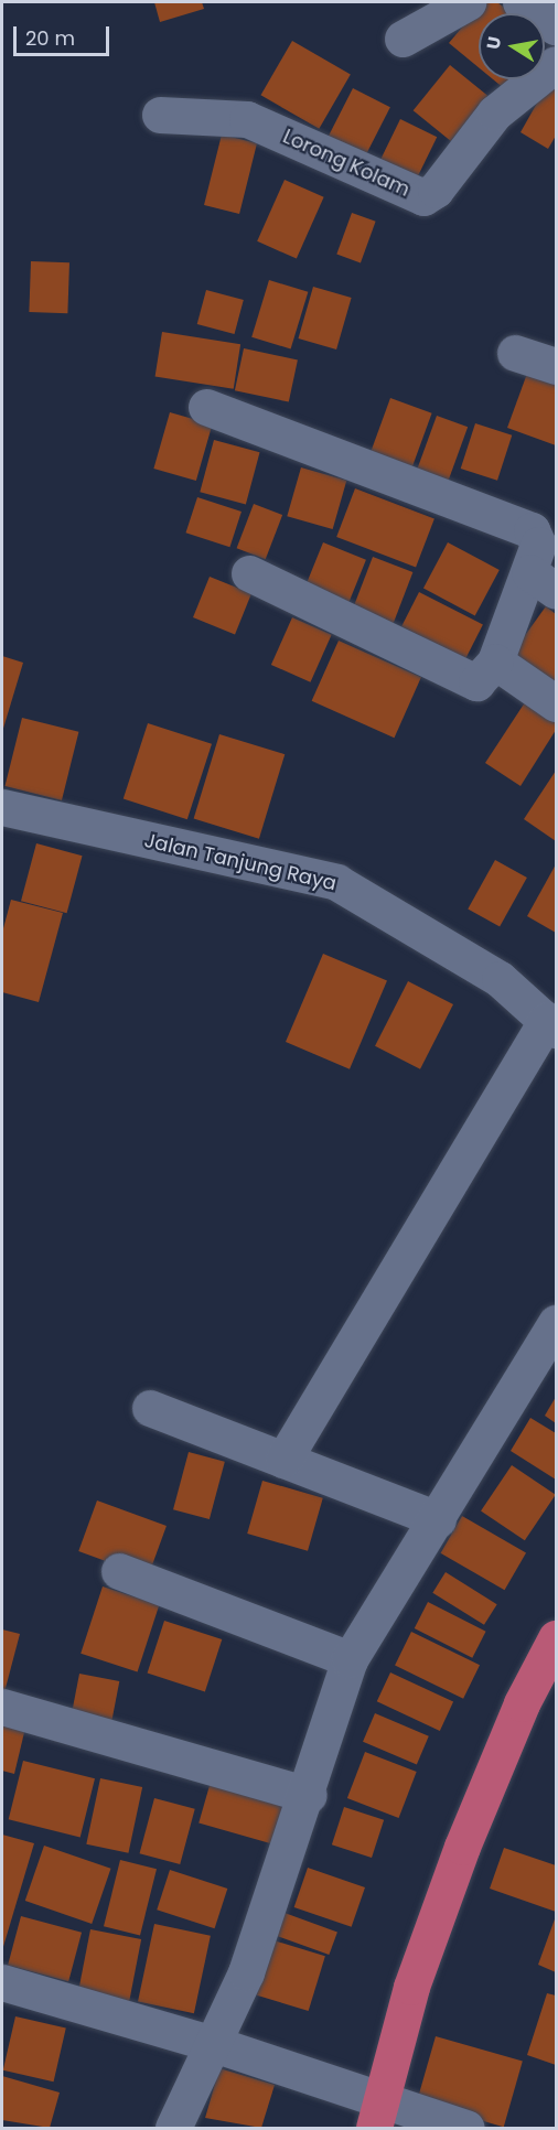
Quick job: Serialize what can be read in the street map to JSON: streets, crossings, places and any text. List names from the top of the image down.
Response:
{
  "streets": {
    "street": ["Lorong Kolam", "Jalan Tanjung Raya"]
  },
  "scale_bar": "20 m",
  "north": "left"
}
